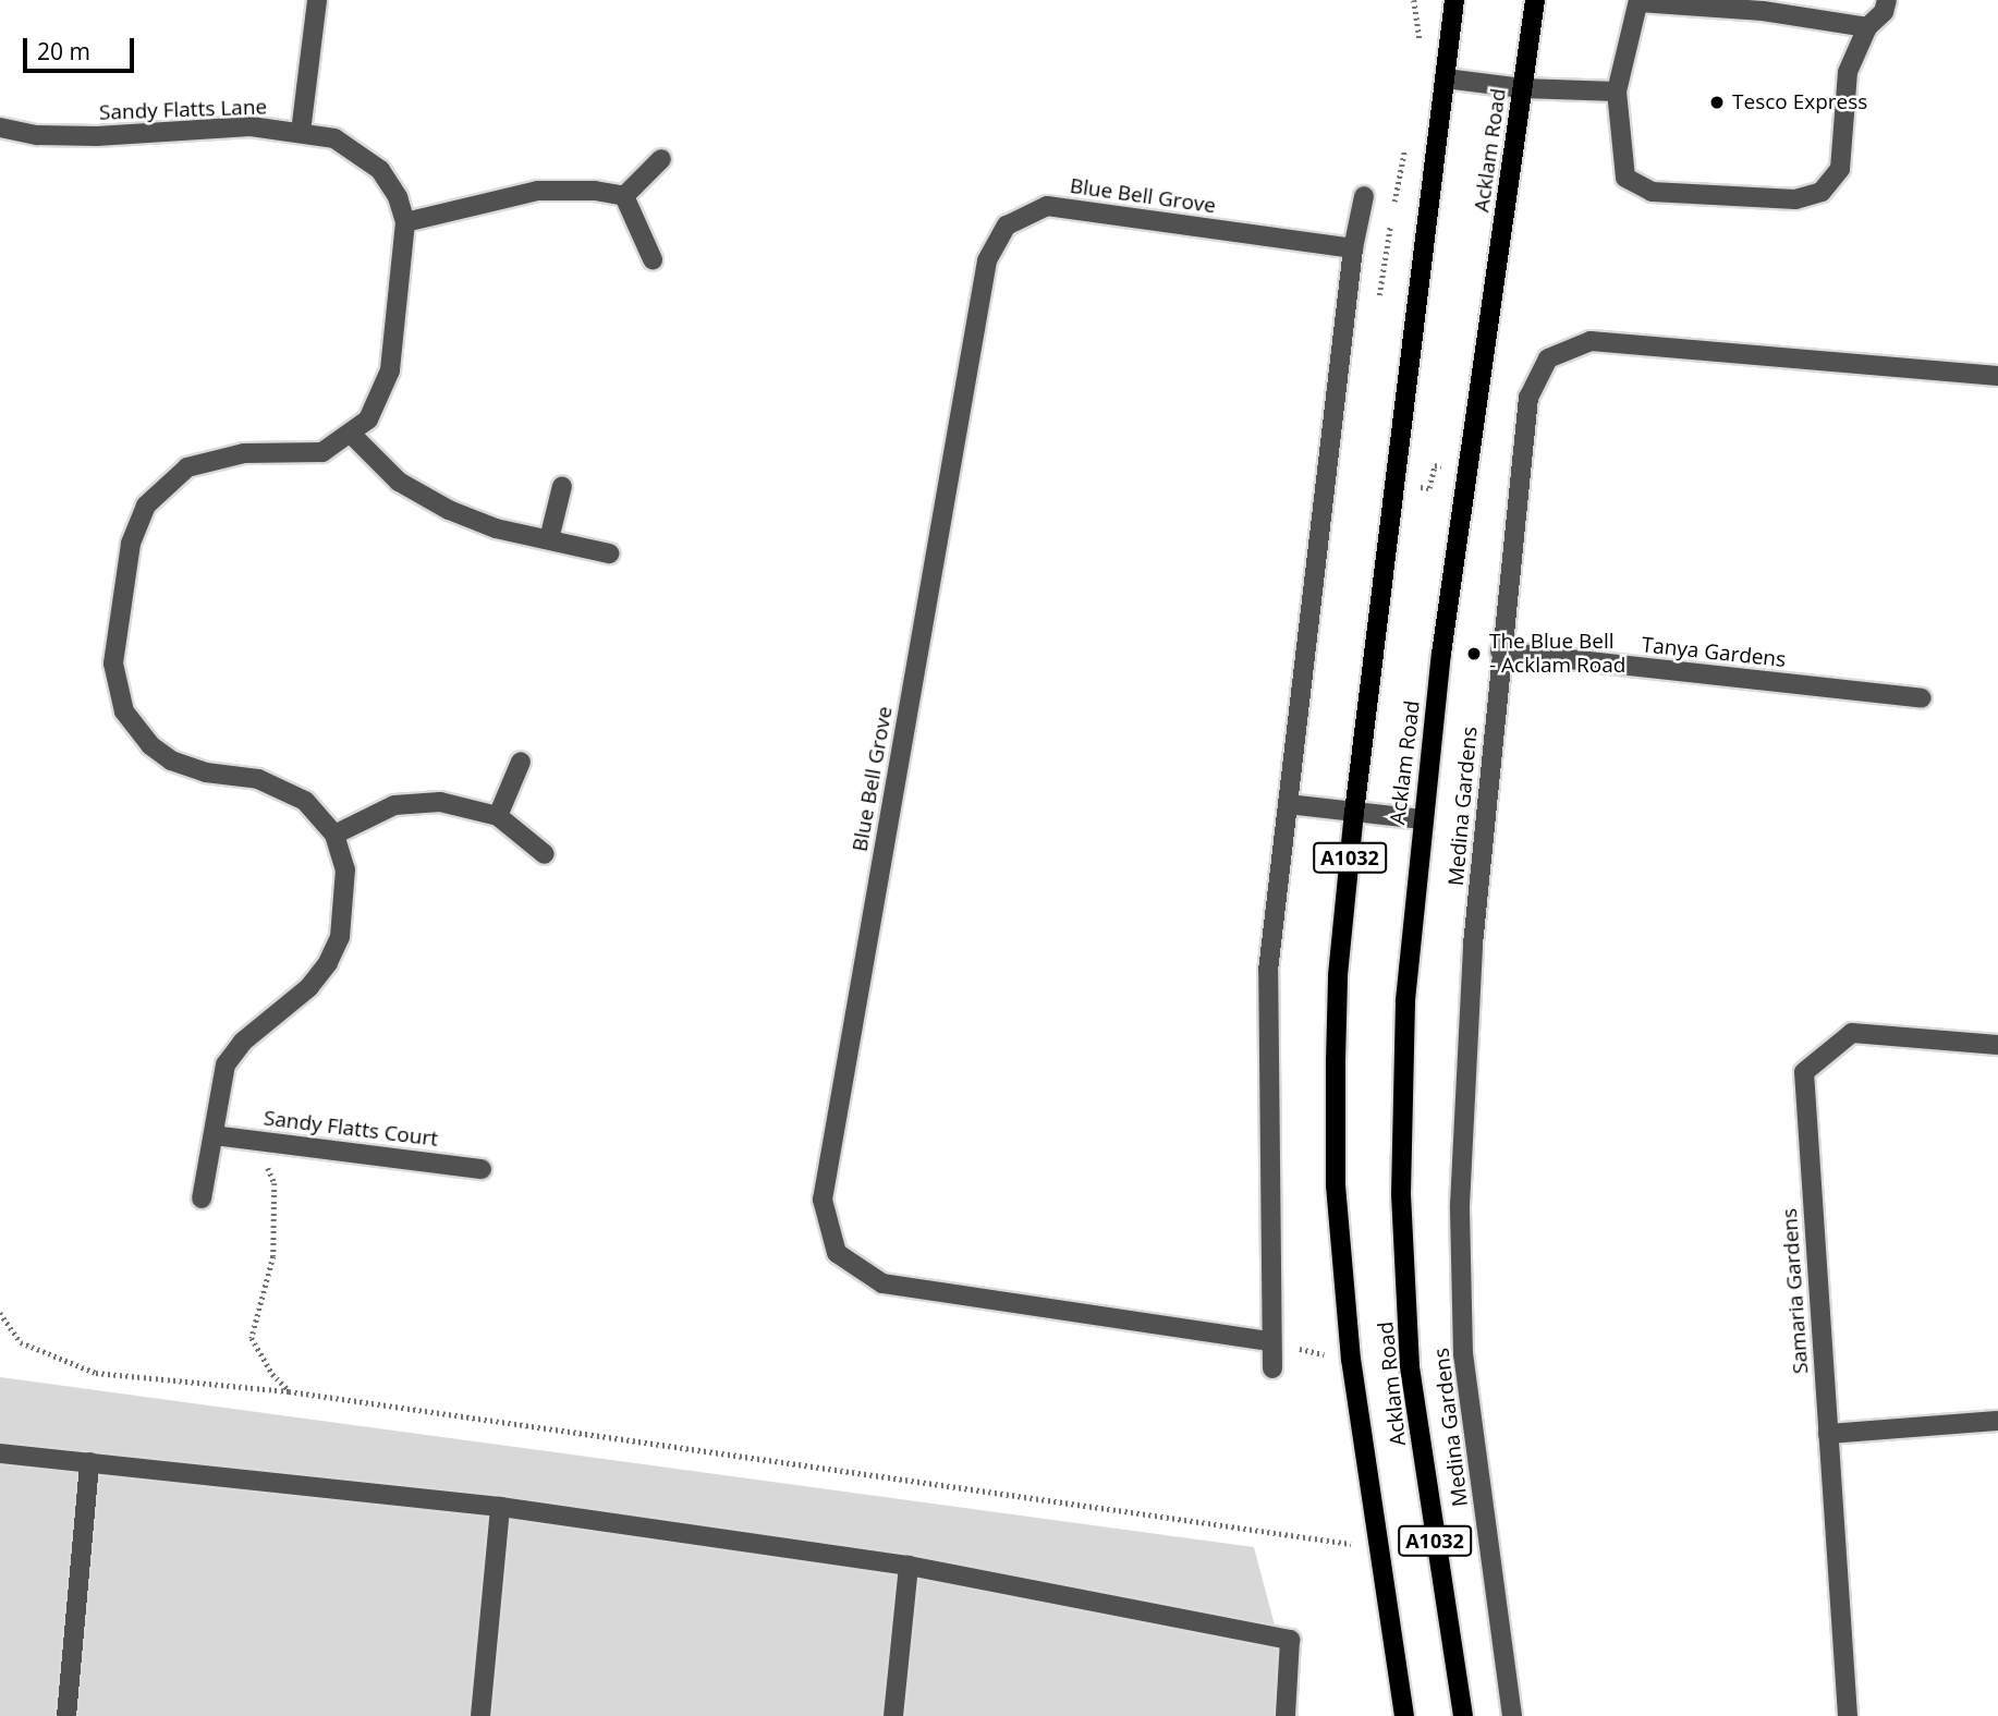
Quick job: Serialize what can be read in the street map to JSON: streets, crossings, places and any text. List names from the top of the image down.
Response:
{
  "streets": {
    "main road": ["Acklam Road", "A1032"],
    "street": [
      "Sandy Flatts Lane",
      "Blue Bell Grove",
      "Tanya Gardens",
      "Medina Gardens",
      "Sandy Flatts Court",
      "Samaria Gardens"
    ]
  },
  "crossings": [
    ["Sandy Flatts Lane", "Sandy Flatts Court"],
    ["Tanya Gardens", "Medina Gardens"]
  ],
  "places": ["Tesco Express", "The Blue Bell - Acklam Road"],
  "scale_bar": "20 m"
}
